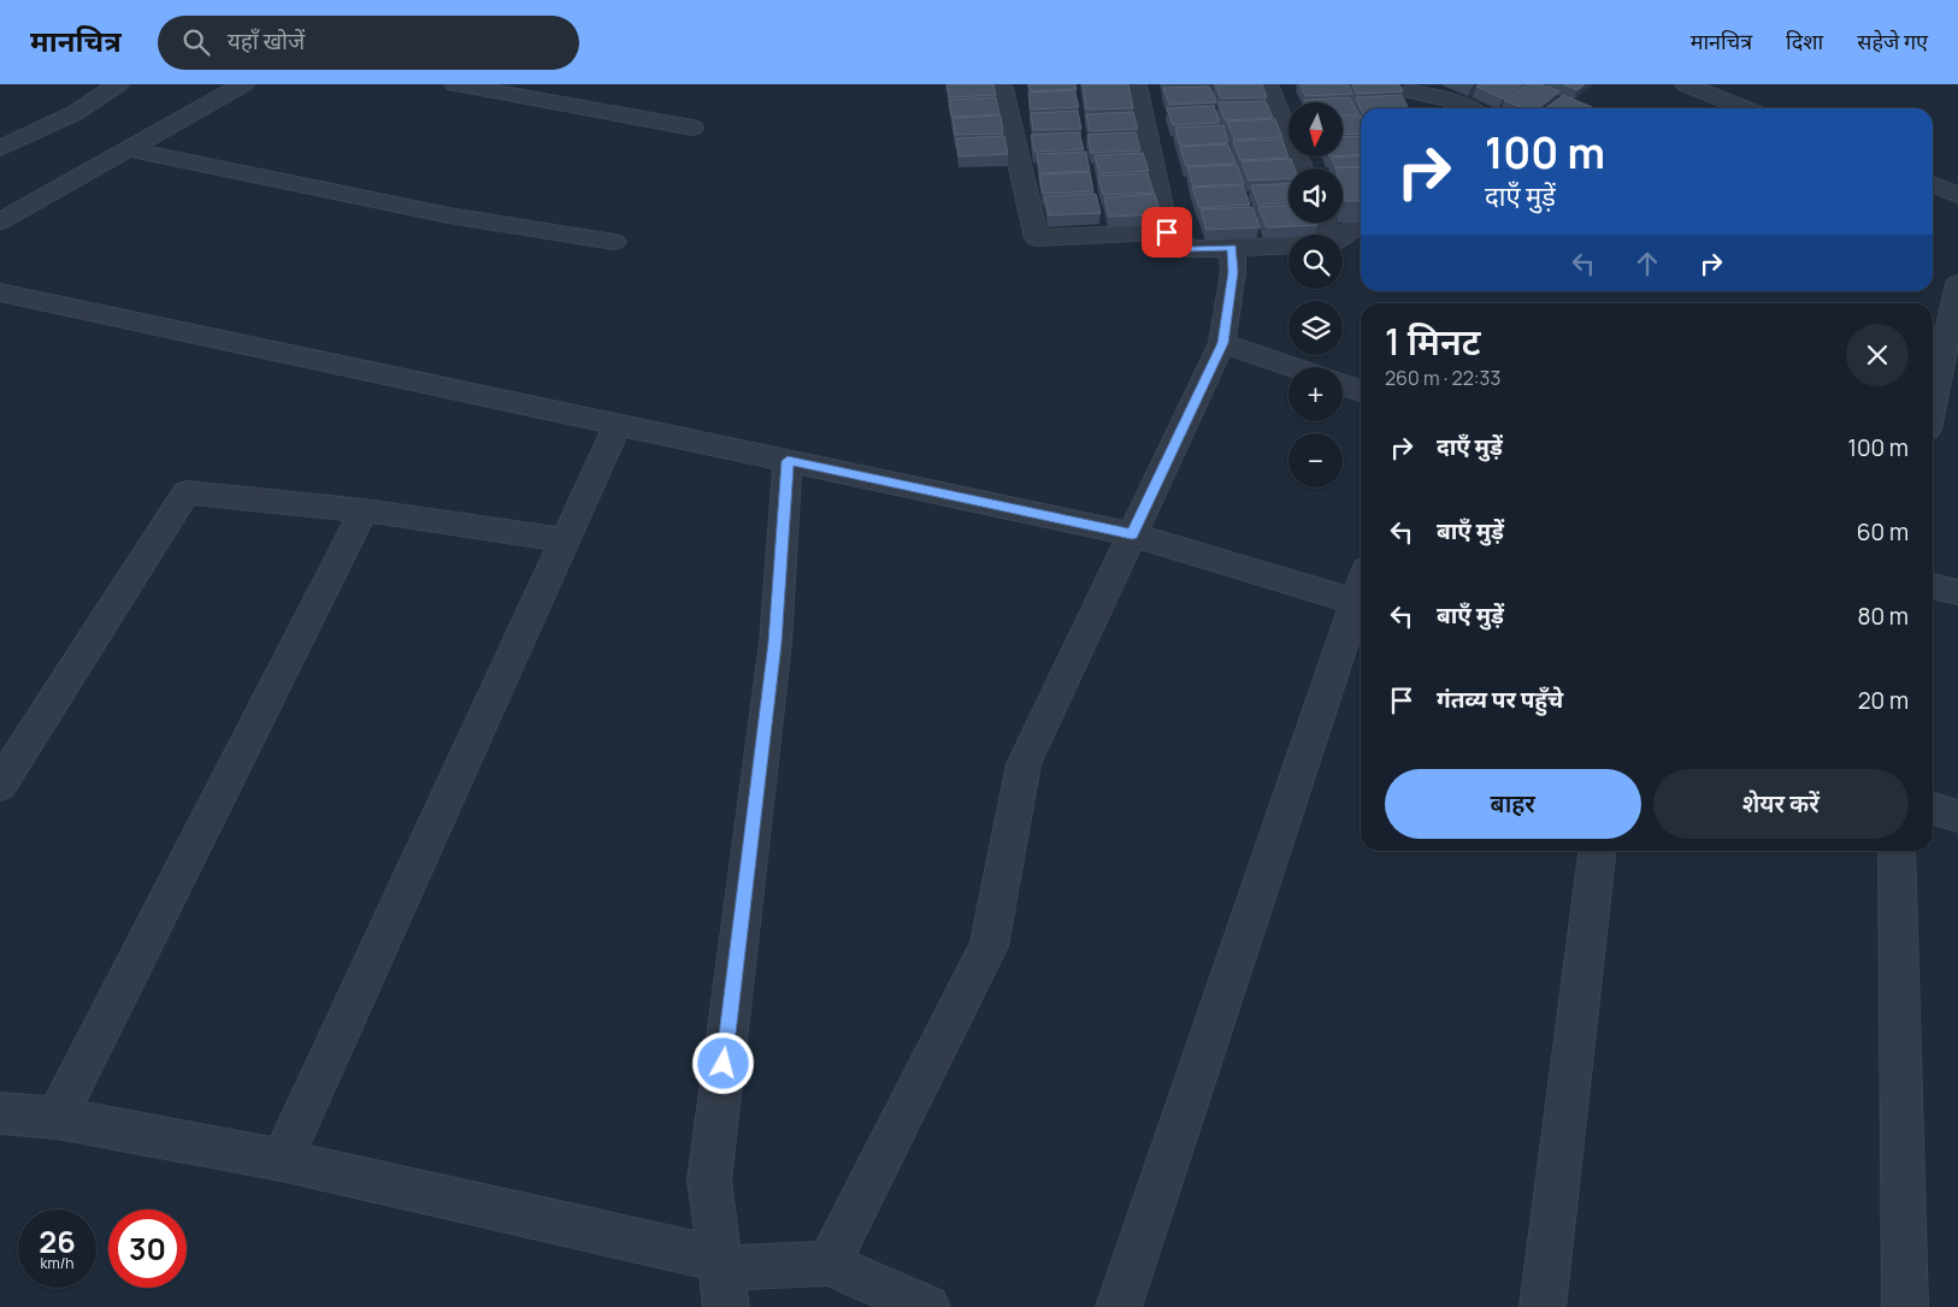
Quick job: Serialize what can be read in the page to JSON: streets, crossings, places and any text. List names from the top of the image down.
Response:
{
  "north": "bottom",
  "page": {
    "header": "मानचित्र",
    "search": "यहाँ खोजें",
    "nav": ["मानचित्र", "दिशा", "सहेजे गए"],
    "map_buttons": ["+", "−"],
    "turn": ["100 m", "दाएँ मुड़ें"],
    "heading": ["1 मिनट", "260 m · 22:33"],
    "list": [
      {
        "name": "दाएँ मुड़ें",
        "value": "100 m"
      },
      {
        "name": "बाएँ मुड़ें",
        "value": "60 m"
      },
      {
        "name": "बाएँ मुड़ें",
        "value": "80 m"
      },
      {
        "name": "गंतव्य पर पहुँचे",
        "value": "20 m"
      }
    ],
    "buttons": ["बाहर", "शेयर करें"],
    "speed": "26 km/h",
    "limit": "30"
  }
}
